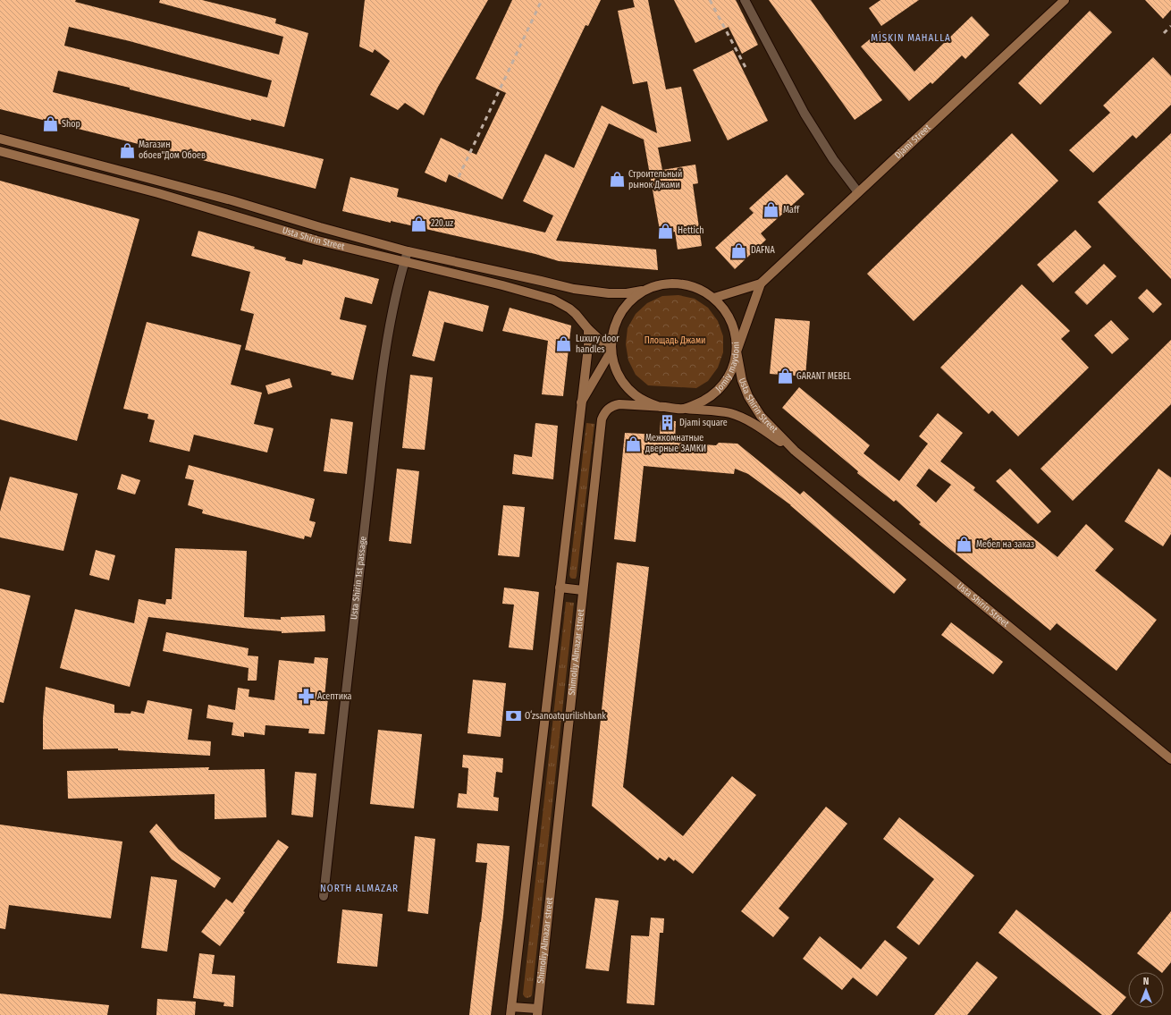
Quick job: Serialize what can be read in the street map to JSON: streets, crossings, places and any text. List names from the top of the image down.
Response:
{
  "streets": {
    "main road": [
      "Djami Street",
      "Usta Shirin Street",
      "Jomiy maydoni",
      "Shimoliy Almazar street"
    ],
    "street": ["Usta Shirin 1st passage"]
  },
  "crossings": [
    ["Usta Shirin Street", "Jomiy maydoni"],
    ["Usta Shirin Street", "Usta Shirin 1st passage"],
    ["Usta Shirin Street", "Shimoliy Almazar street"],
    ["Jomiy maydoni", "Shimoliy Almazar street"]
  ],
  "districts": ["MISKIN MAHALLA", "NORTH ALMAZAR"],
  "parks": ["Площадь Джами"],
  "places": {
    "shop": [
      "Shop",
      "Магазин обоев\"Дом Обоев",
      "Строительный рынок Джами",
      "Maff",
      "220.uz",
      "Hettich",
      "DAFNA",
      "Luxury door handles",
      "GARANT MEBEL",
      "Межкомнатные дверные ЗАМКИ",
      "Мебел на заказ"
    ],
    "building": ["Djami square"],
    "pharmacy": ["Асептика"],
    "bank": ["Oʻzsanoatqurilishbank"]
  },
  "north": "top"
}
